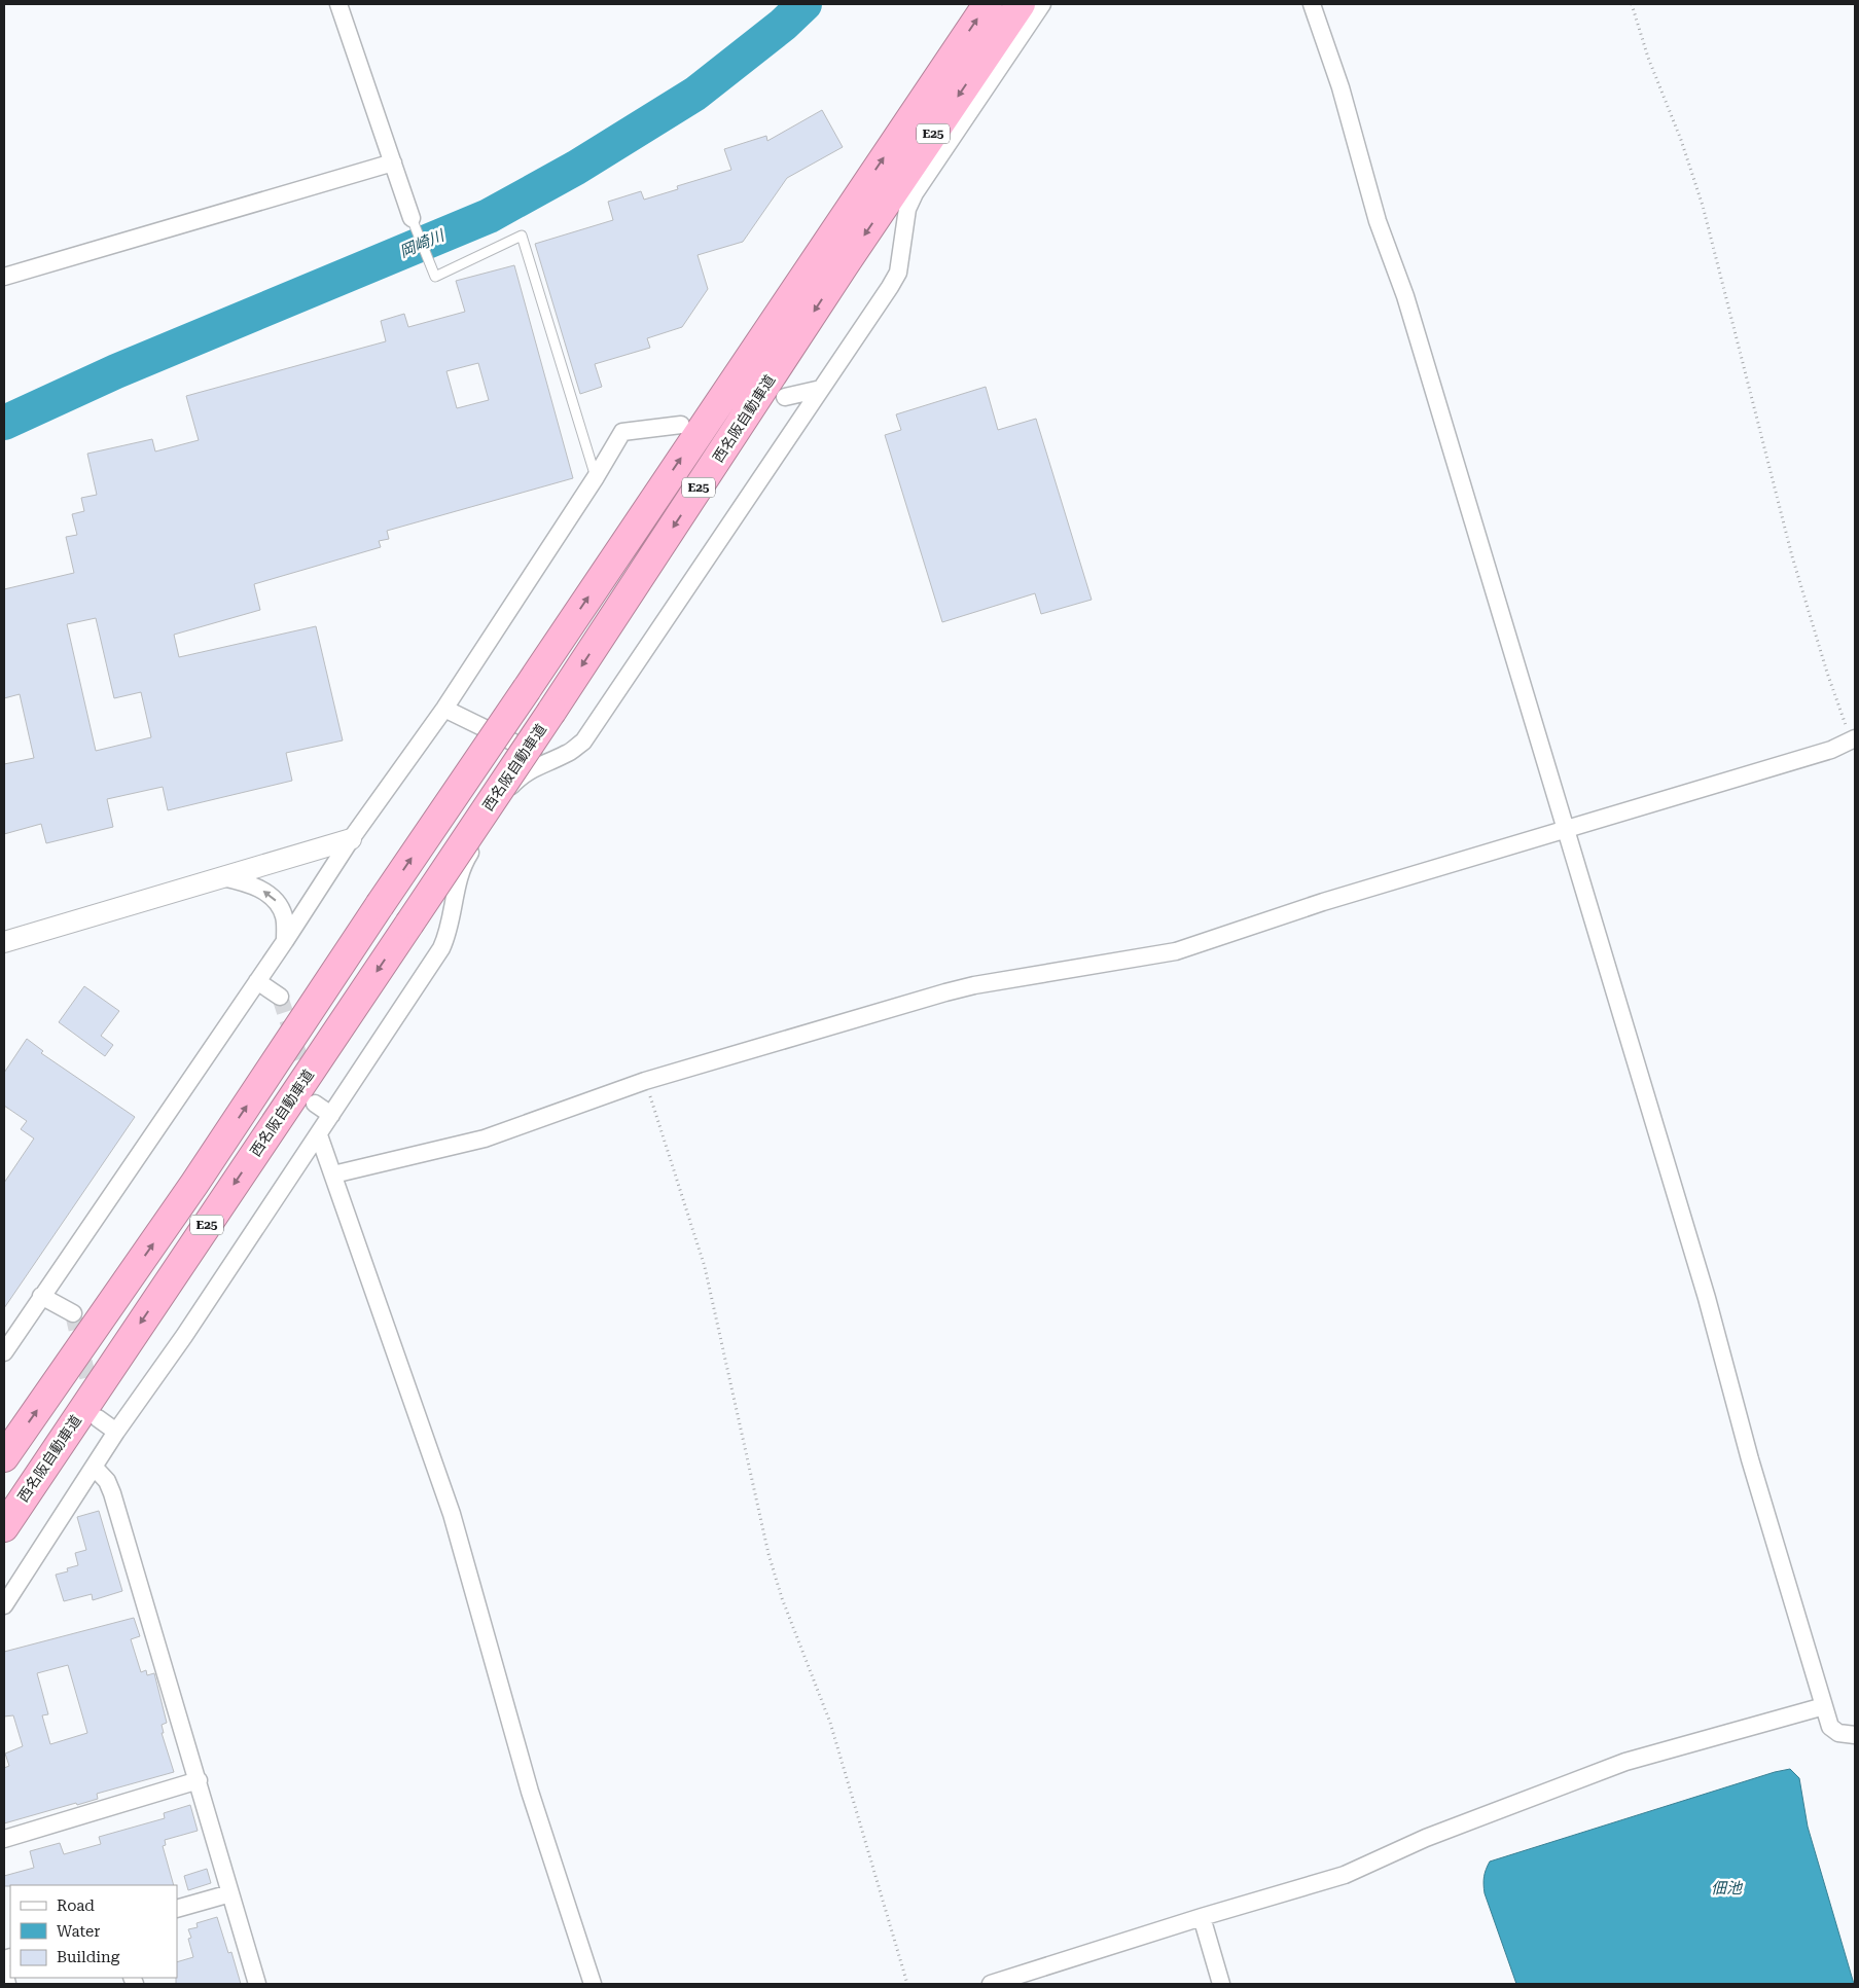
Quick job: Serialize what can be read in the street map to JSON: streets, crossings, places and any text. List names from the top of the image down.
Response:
{
  "streets": {
    "highway": ["E25", "西名阪自動車道"]
  },
  "water": ["岡崎川", "佃池"],
  "legend": ["Road", "Water", "Building"]
}
